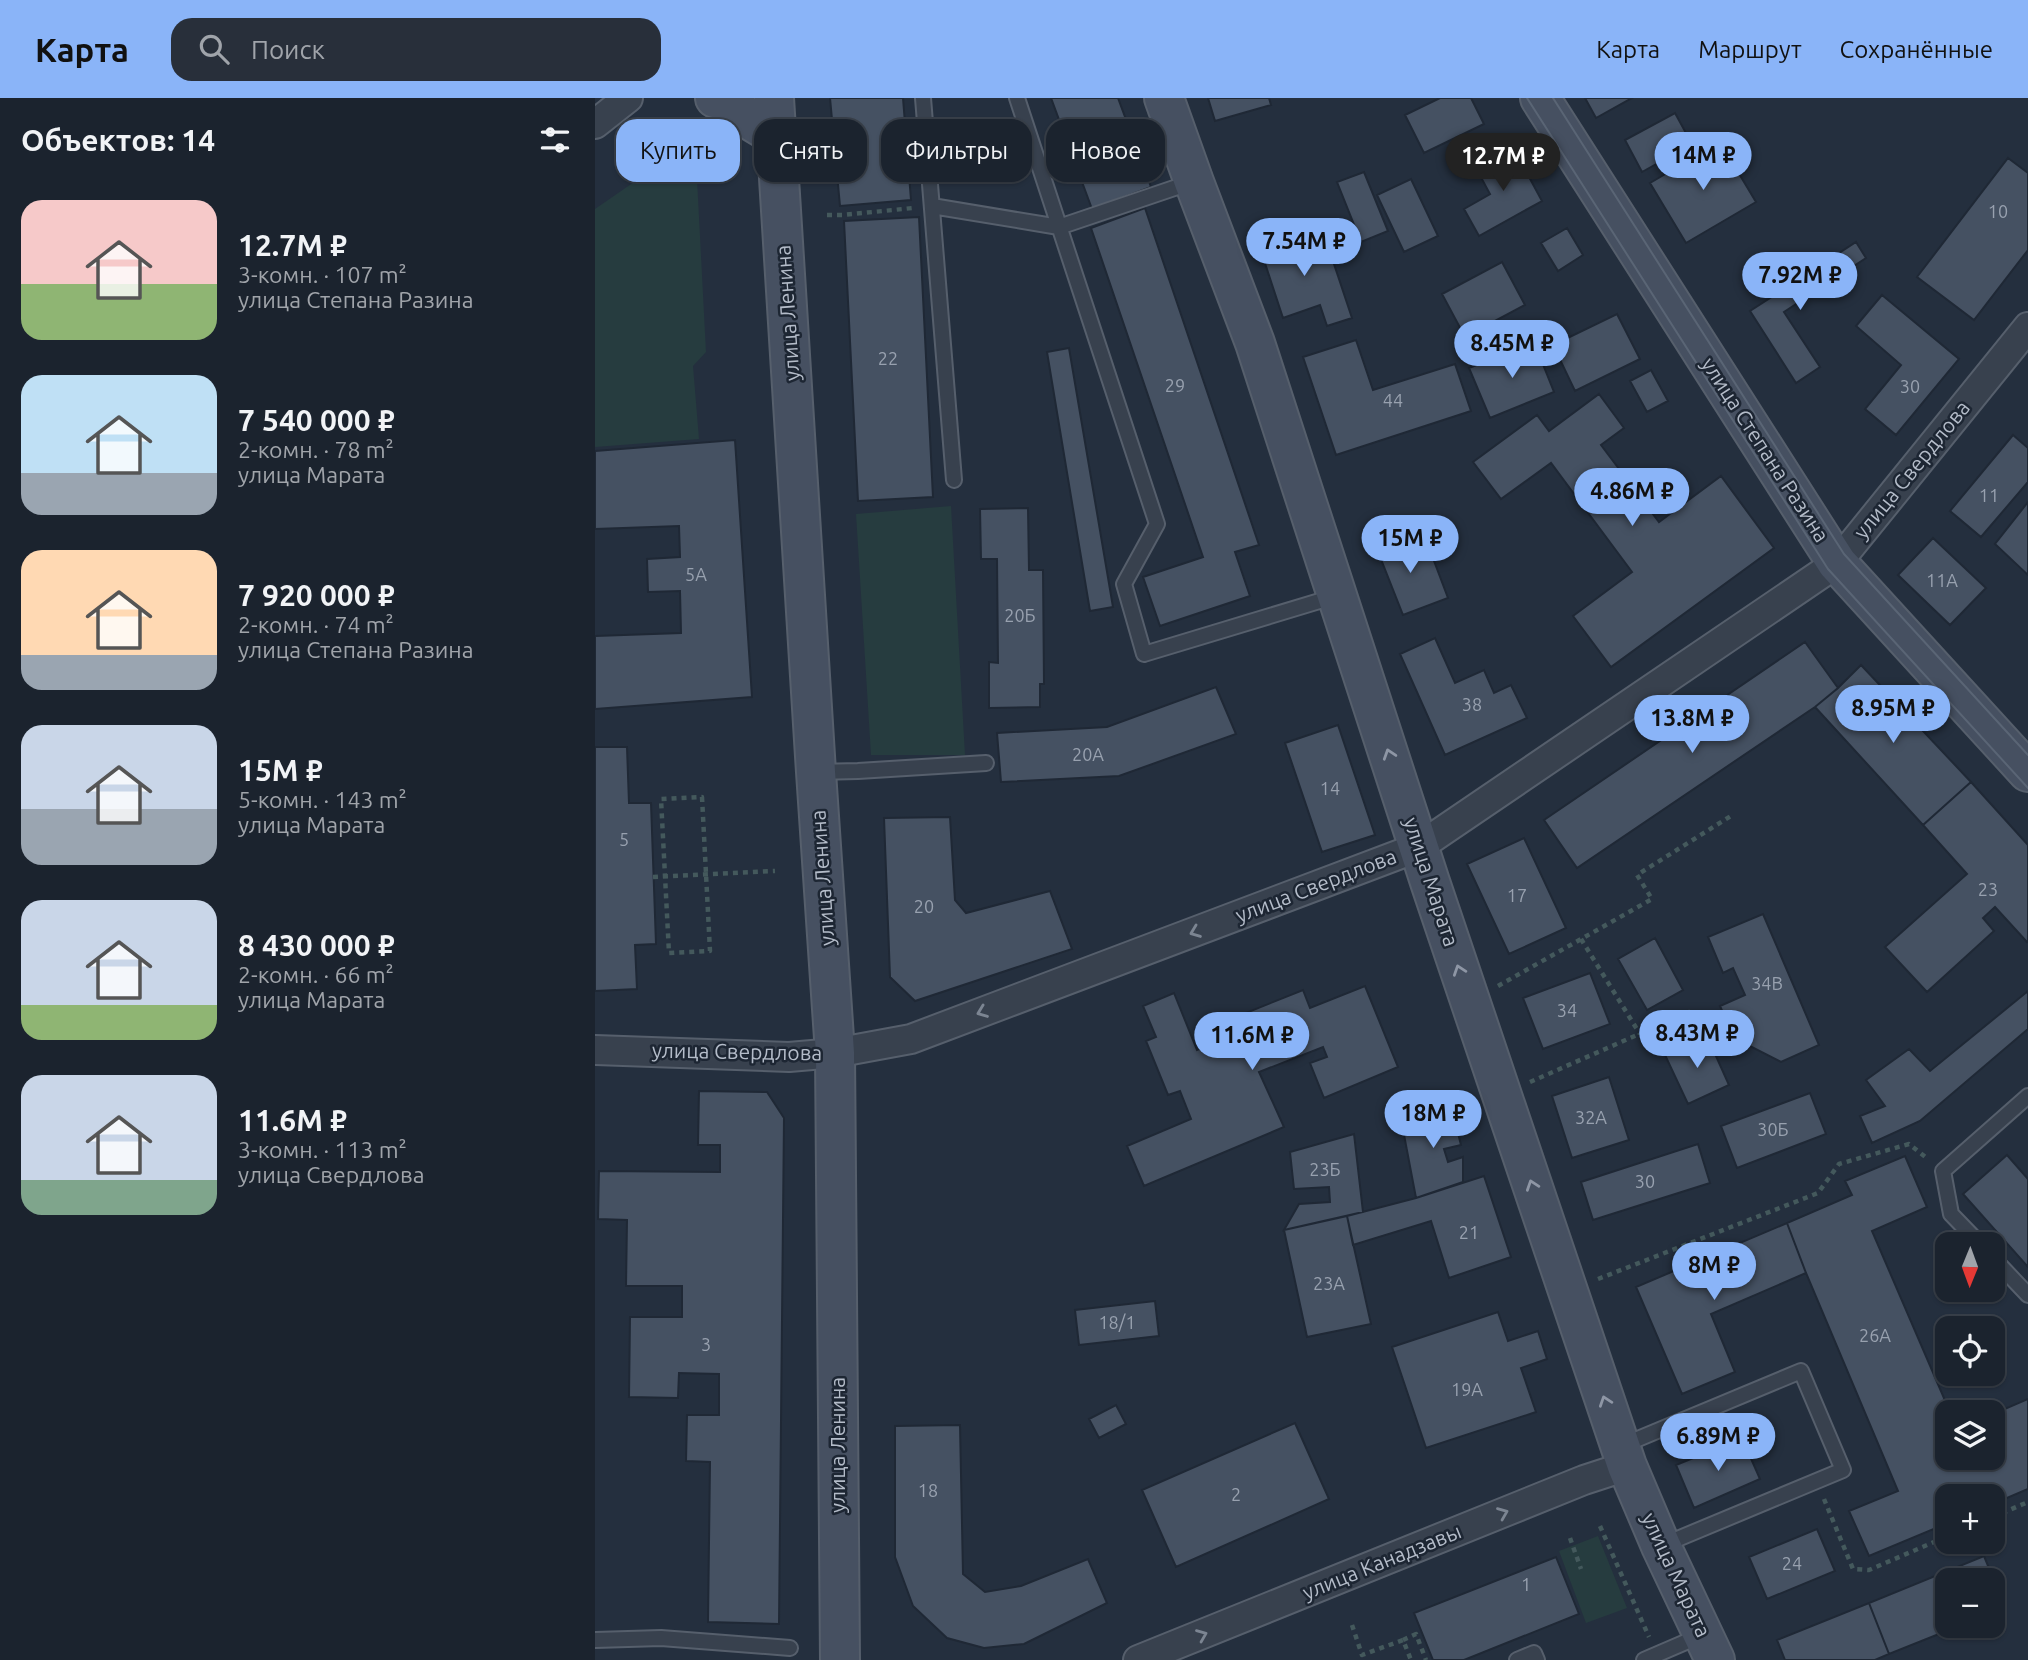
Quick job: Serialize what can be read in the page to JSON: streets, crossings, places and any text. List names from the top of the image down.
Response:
{
  "streets": {
    "main road": ["улица Ленина", "улица Степана Разина", "улица Марата"],
    "street": ["улица Свердлова", "улица Канадзавы"]
  },
  "crossings": [
    ["улица Ленина", "улица Свердлова"],
    ["улица Степана Разина", "улица Свердлова"],
    ["улица Свердлова", "улица Марата"],
    ["улица Марата", "улица Канадзавы"]
  ],
  "one_way": ["улица Свердлова", "улица Марата", "улица Канадзавы"],
  "house_numbers": [
    "10",
    "22",
    "29",
    "30",
    "44",
    "11",
    "5А",
    "11А",
    "20Б",
    "38",
    "20А",
    "14",
    "5",
    "23",
    "17",
    "20",
    "34В",
    "34",
    "32А",
    "30Б",
    "23Б",
    "30",
    "21",
    "23А",
    "18/1",
    "26А",
    "3",
    "19А",
    "18",
    "2",
    "24",
    "1"
  ],
  "north": "bottom",
  "page": {
    "header": "Карта",
    "search": "Поиск",
    "nav": ["Карта", "Маршрут", "Сохранённые"],
    "heading": "Объектов: 14",
    "chip": [
      "Купить",
      "Снять",
      "Фильтры",
      "Новое"
    ],
    "price": [
      "14M ₽",
      "12.7M ₽",
      "7.54M ₽",
      "7.92M ₽",
      "8.45M ₽",
      "4.86M ₽",
      "15M ₽",
      "8.95M ₽",
      "13.8M ₽",
      "8.43M ₽",
      "11.6M ₽",
      "18M ₽",
      "8M ₽",
      "6.89M ₽"
    ],
    "list": [
      {
        "name": "12.7M ₽",
        "note": "3-комн. · 107 m² · улица Степана Разина"
      },
      {
        "name": "7 540 000 ₽",
        "note": "2-комн. · 78 m² · улица Марата"
      },
      {
        "name": "7 920 000 ₽",
        "note": "2-комн. · 74 m² · улица Степана Разина"
      },
      {
        "name": "15M ₽",
        "note": "5-комн. · 143 m² · улица Марата"
      },
      {
        "name": "8 430 000 ₽",
        "note": "2-комн. · 66 m² · улица Марата"
      },
      {
        "name": "11.6M ₽",
        "note": "3-комн. · 113 m² · улица Свердлова"
      }
    ],
    "map_buttons": ["+", "−"]
  }
}
